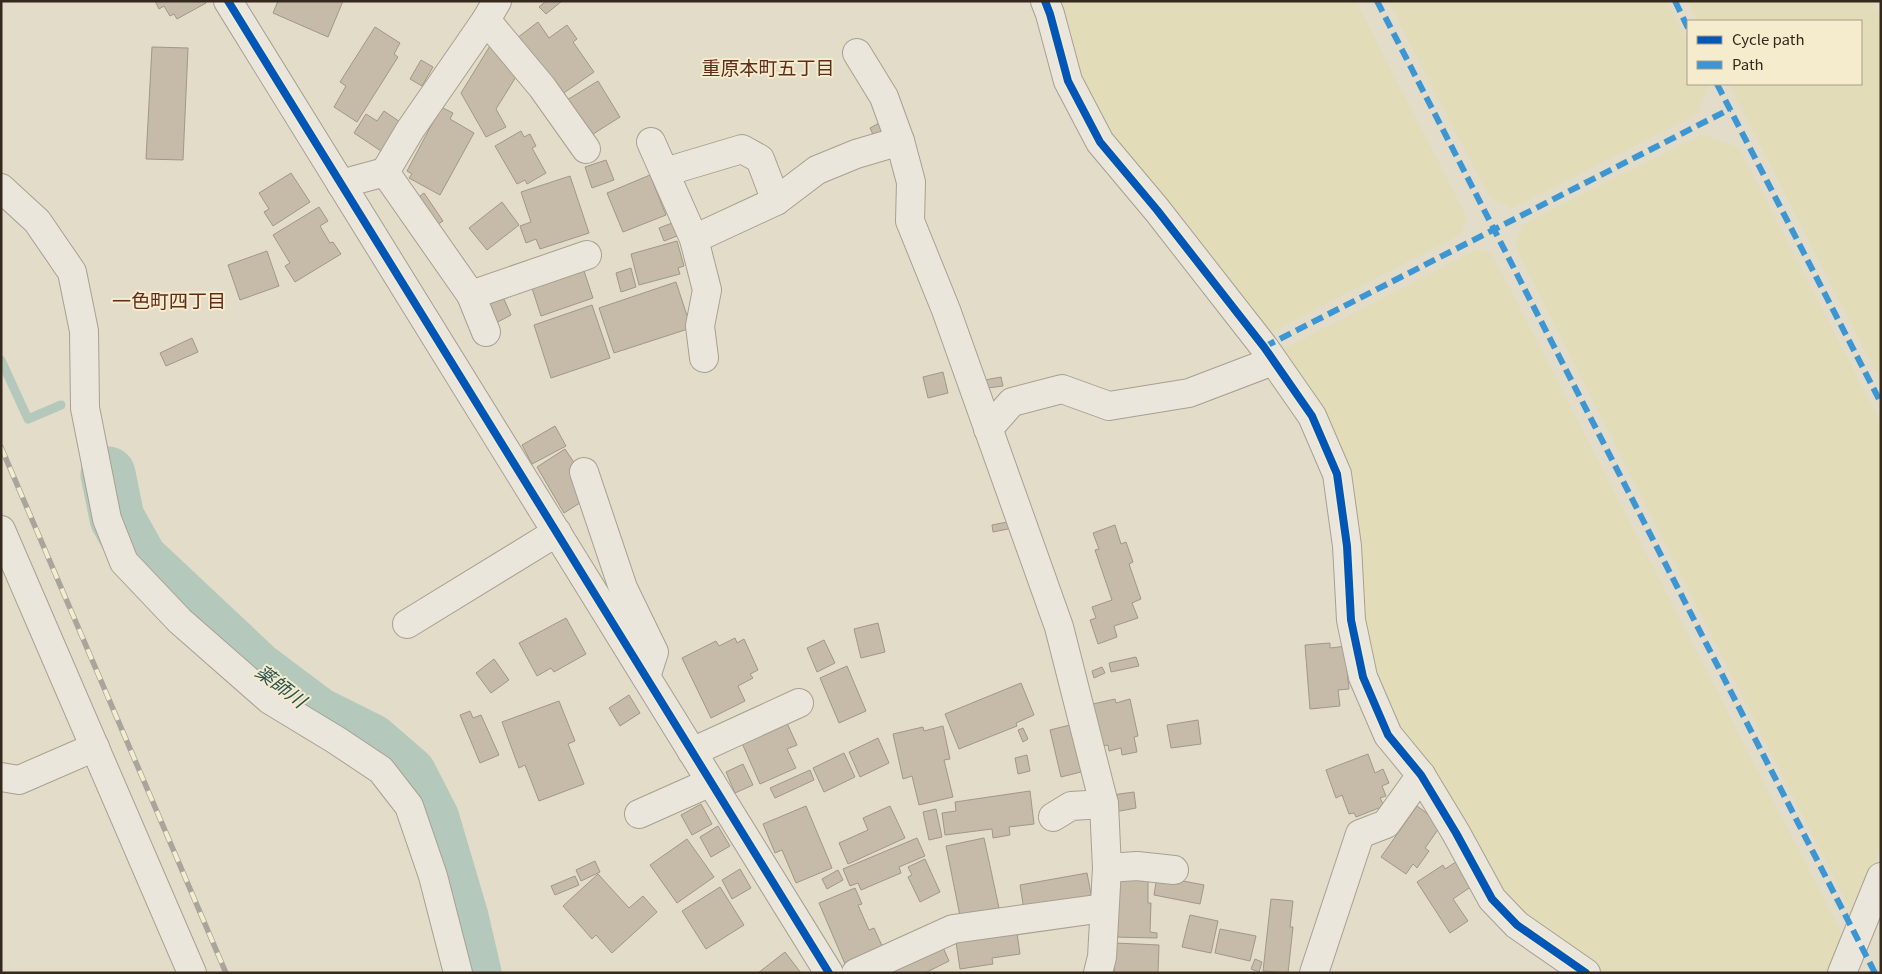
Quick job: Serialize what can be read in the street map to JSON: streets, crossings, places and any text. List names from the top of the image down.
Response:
{
  "districts": ["重原本町五丁目", "一色町四丁目"],
  "water": ["薬師川"],
  "legend": ["Cycle path", "Path"]
}
